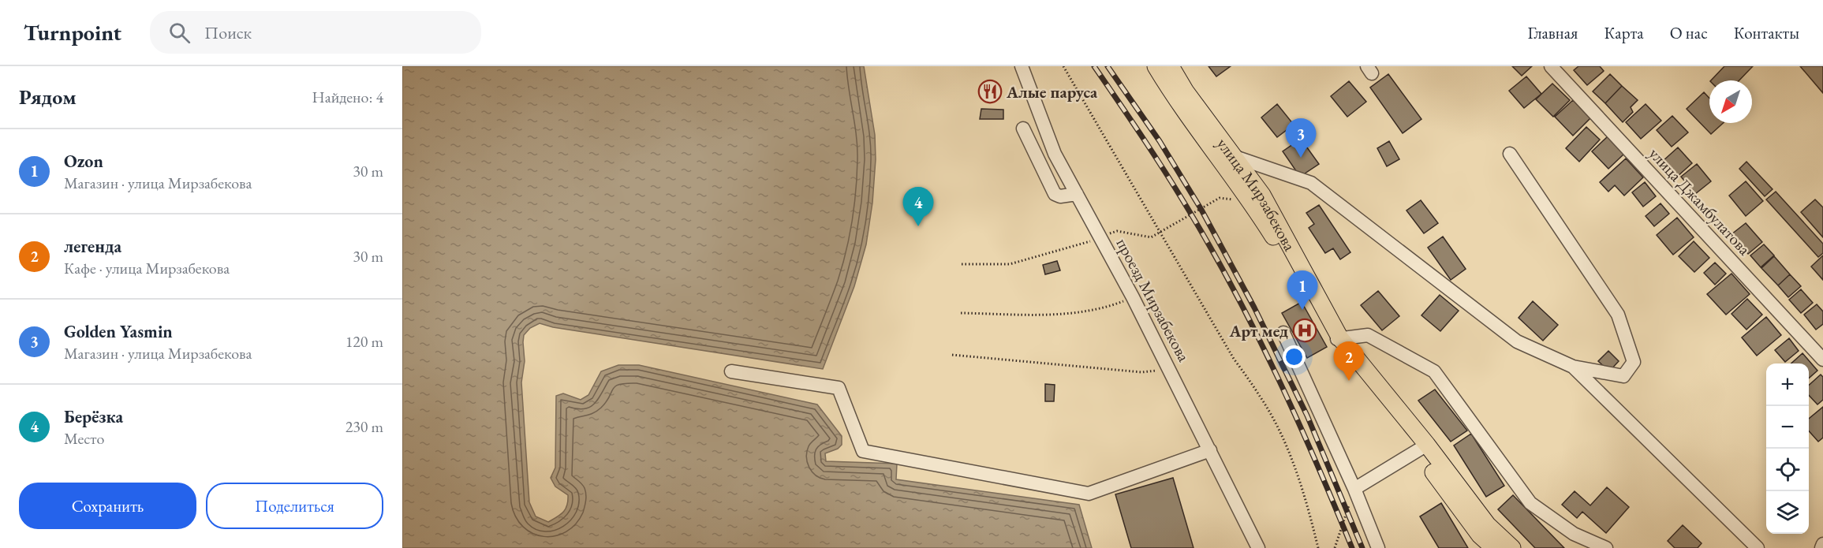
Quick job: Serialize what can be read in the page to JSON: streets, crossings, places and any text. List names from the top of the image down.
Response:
{
  "streets": {
    "main road": ["улица Мирзабекова"],
    "street": ["улица Джамбулатова", "проезд Мирзабекова"]
  },
  "places": {
    "restaurant": ["Алые паруса"],
    "hospital": ["Арт мед"]
  },
  "north": "bottom left",
  "page": {
    "header": "Turnpoint",
    "search": "Поиск",
    "nav": [
      "Главная",
      "Карта",
      "О нас",
      "Контакты"
    ],
    "heading": ["Рядом", "Найдено: 4"],
    "pins": [
      "3",
      "4",
      "1",
      "2"
    ],
    "list": [
      {
        "mark": "1",
        "name": "Ozon",
        "note": "Магазин · улица Мирзабекова",
        "value": "30 m"
      },
      {
        "mark": "2",
        "name": "легенда",
        "note": "Кафе · улица Мирзабекова",
        "value": "30 m"
      },
      {
        "mark": "3",
        "name": "Golden Yasmin",
        "note": "Магазин · улица Мирзабекова",
        "value": "120 m"
      },
      {
        "mark": "4",
        "name": "Берёзка",
        "note": "Место",
        "value": "230 m"
      }
    ],
    "map_buttons": ["+", "−"],
    "buttons": ["Сохранить", "Поделиться"]
  }
}
